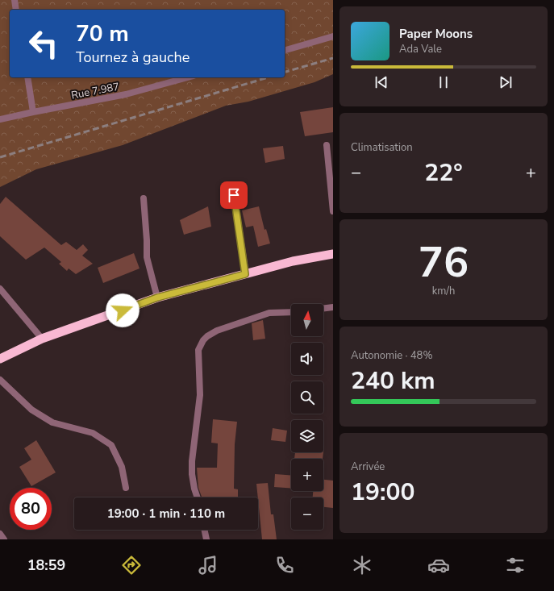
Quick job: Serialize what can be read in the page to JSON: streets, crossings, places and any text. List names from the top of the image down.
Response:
{
  "streets": {
    "street": ["Rue 7.987"]
  },
  "north": "top",
  "page": {
    "turn": ["70 m", "Tournez à gauche"],
    "song": ["Paper Moons", "Ada Vale"],
    "tile": [
      "Climatisation",
      ["76", "km/h"],
      ["Autonomie · 48%", "240 km"],
      ["Arrivée", "19:00"]
    ],
    "heat": ["−", "22°", "+"],
    "map_buttons": ["+", "−"],
    "limit": "80",
    "trip": "19:00 · 1 min · 110 m",
    "tabs": "18:59"
  }
}
